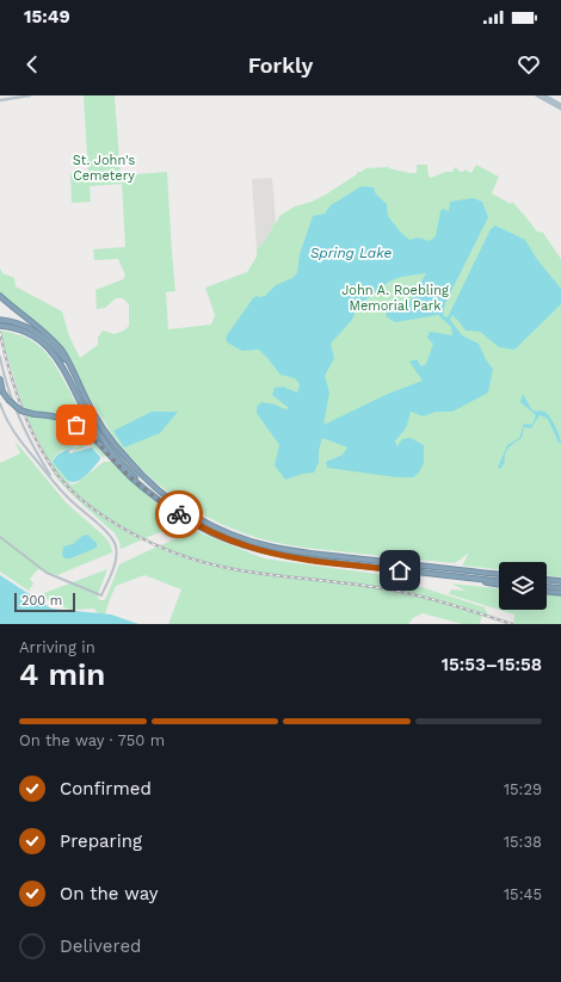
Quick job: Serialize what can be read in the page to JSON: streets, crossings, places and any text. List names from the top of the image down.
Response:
{
  "water": ["Spring Lake"],
  "parks": ["St. John's Cemetery", "John A. Roebling Memorial Park"],
  "scale_bar": "200 m",
  "page": {
    "status": "15:49",
    "header": "Forkly",
    "scale": "200 m",
    "heading": ["4 min", "Arriving in", "15:53–15:58"],
    "bar": "On the way · 750 m",
    "list": [
      ["Confirmed", "15:29"],
      ["Preparing", "15:38"],
      ["On the way", "15:45"],
      "Delivered"
    ]
  }
}
